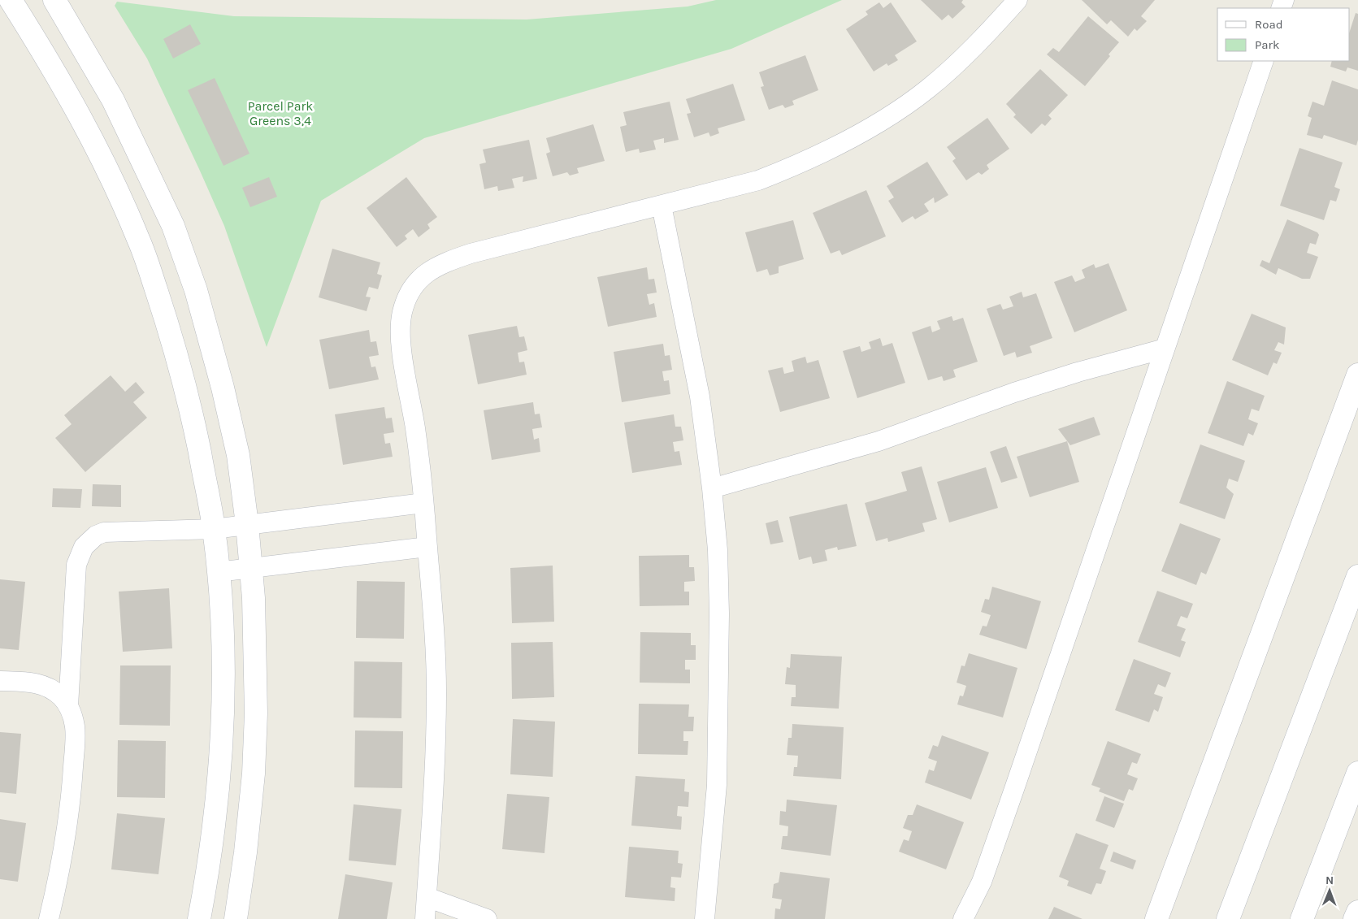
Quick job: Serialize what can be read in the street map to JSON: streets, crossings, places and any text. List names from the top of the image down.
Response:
{
  "parks": ["Parcel Park Greens 3,4"],
  "legend": ["Road", "Park"],
  "north": "top"
}
